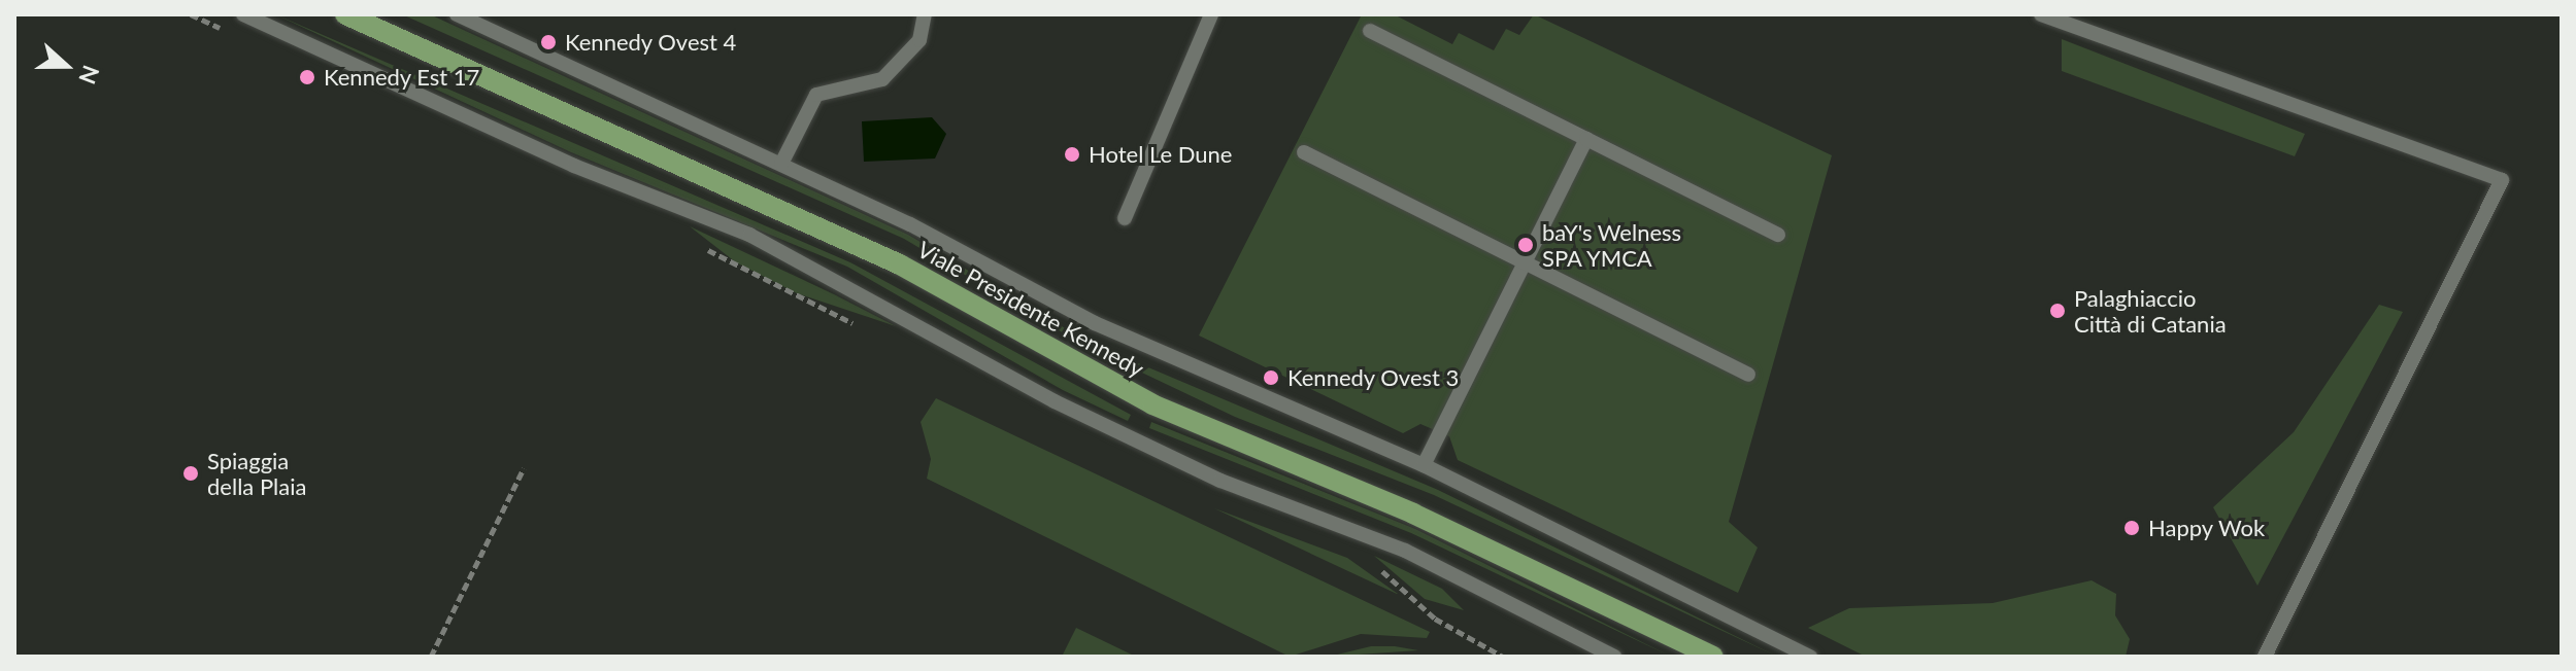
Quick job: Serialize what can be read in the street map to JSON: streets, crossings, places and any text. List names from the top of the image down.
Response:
{
  "streets": {
    "main road": ["Viale Presidente Kennedy"]
  },
  "places": [
    "Kennedy Ovest 4",
    "Kennedy Est 17",
    "Hotel Le Dune",
    "baY's Welness SPA YMCA",
    "Palaghiaccio Città di Catania",
    "Kennedy Ovest 3",
    "Spiaggia della Plaia",
    "Happy Wok"
  ],
  "north": "right"
}
